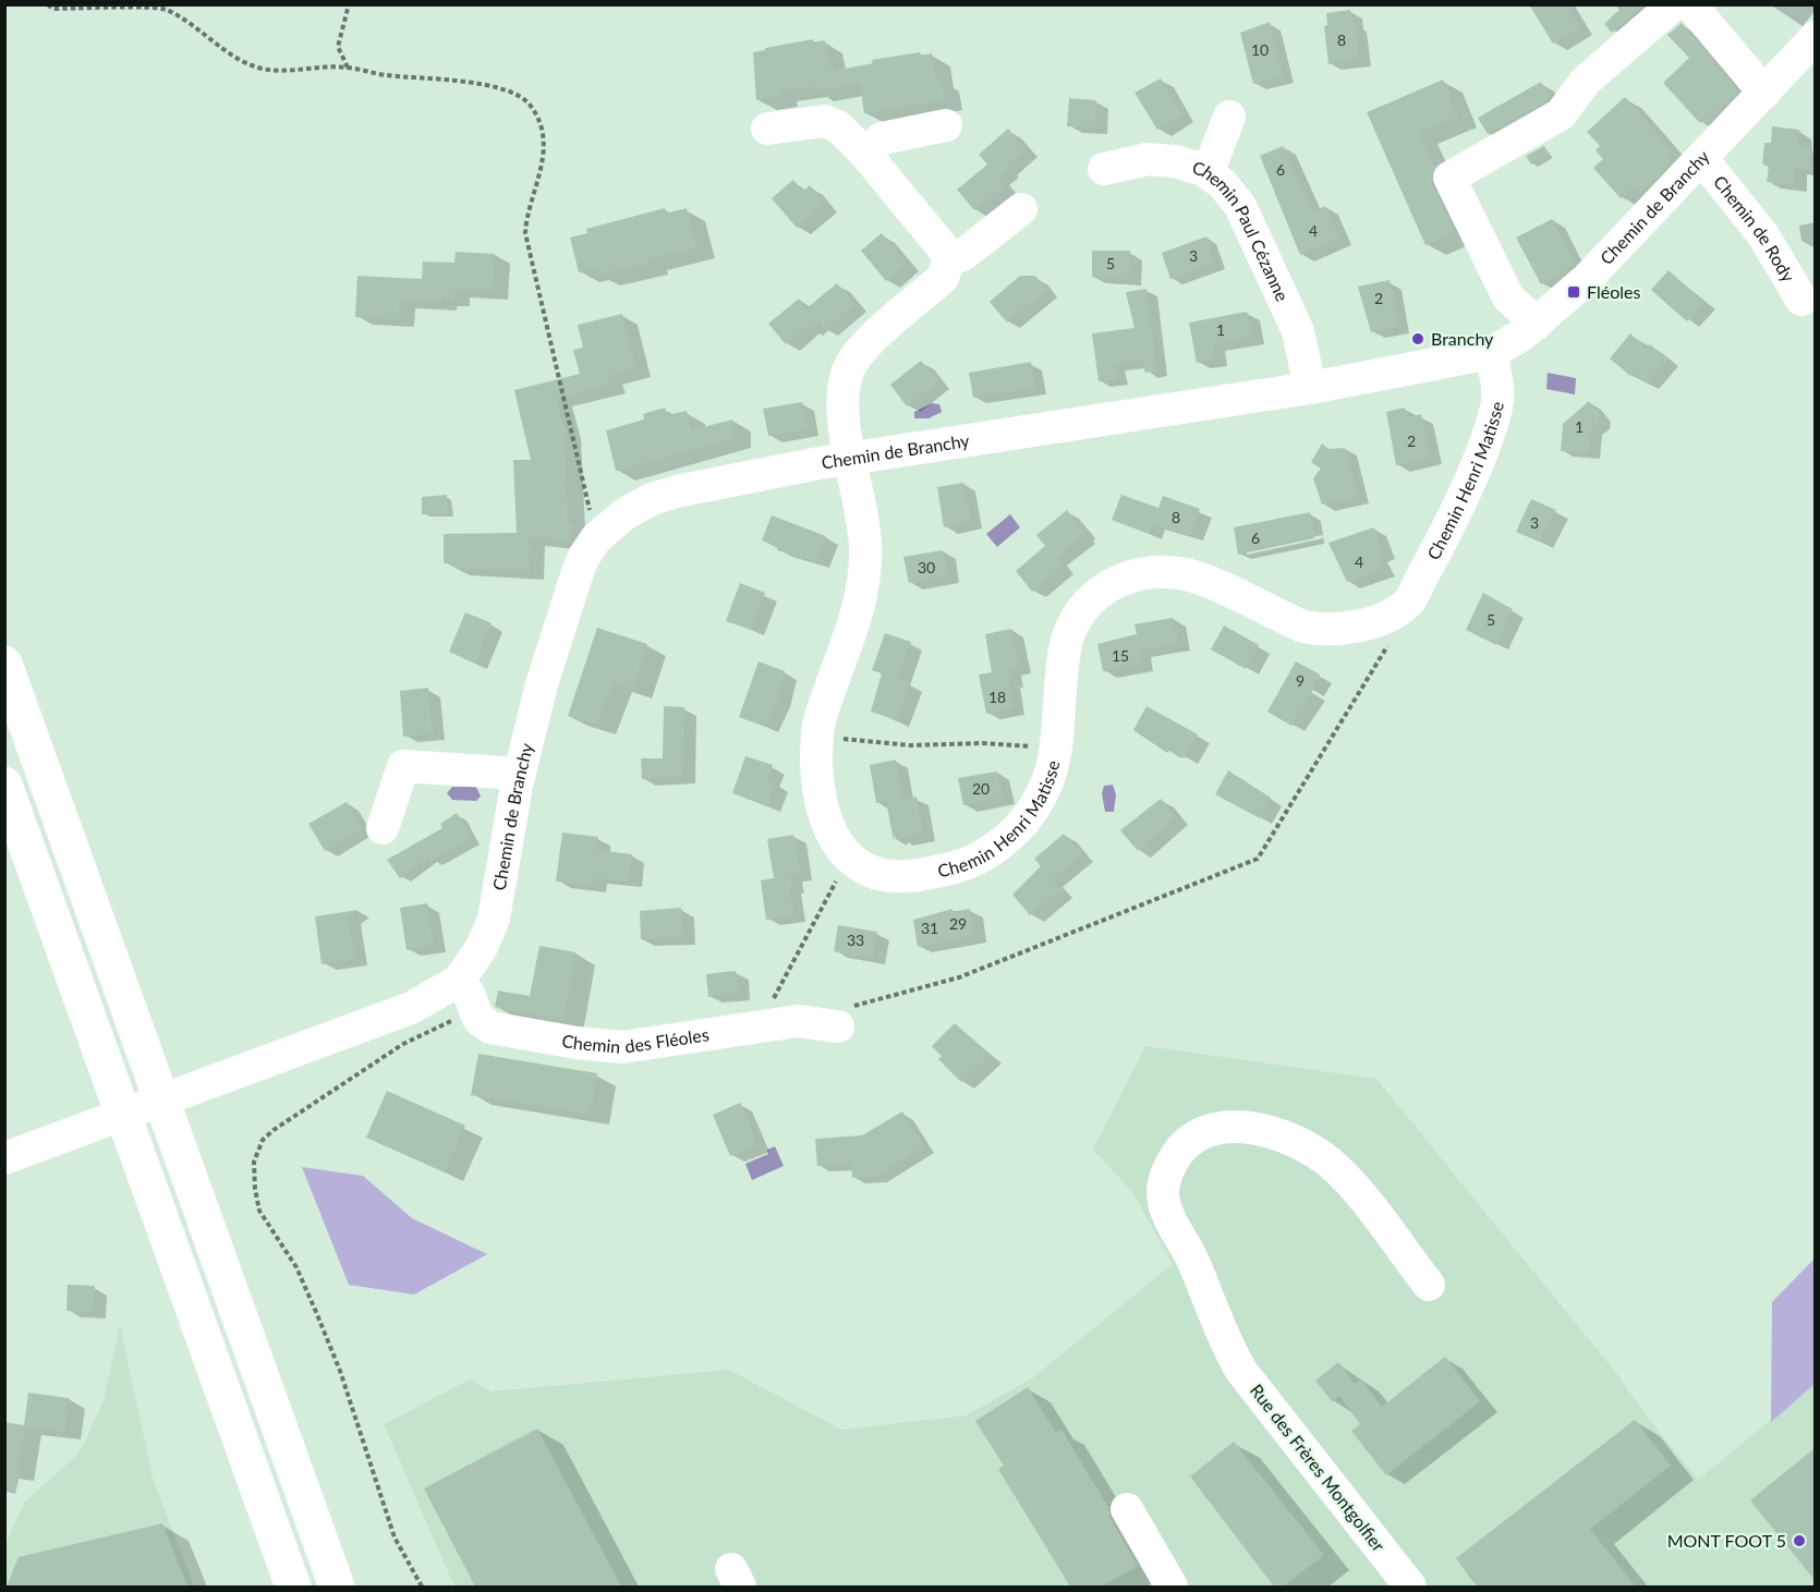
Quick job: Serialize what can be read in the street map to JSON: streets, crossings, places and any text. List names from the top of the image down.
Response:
{
  "streets": {
    "street": [
      "Chemin de Branchy",
      "Chemin de Rody",
      "Chemin Paul Cézanne",
      "Chemin Henri Matisse",
      "Chemin des Fléoles",
      "Rue des Frères Montgolfier"
    ]
  },
  "crossings": [
    ["Chemin de Branchy", "Chemin de Rody"],
    ["Chemin de Branchy", "Chemin Paul Cézanne"],
    ["Chemin de Branchy", "Chemin Henri Matisse"],
    ["Chemin de Branchy", "Chemin des Fléoles"]
  ],
  "places": {
    "transit": ["Fléoles"],
    "other": ["Branchy", "MONT FOOT 5"]
  },
  "house_numbers": [
    "8",
    "10",
    "6",
    "4",
    "3",
    "5",
    "2",
    "1",
    "1",
    "2",
    "8",
    "3",
    "6",
    "4",
    "30",
    "5",
    "15",
    "9",
    "18",
    "20",
    "29",
    "31",
    "33"
  ]
}
